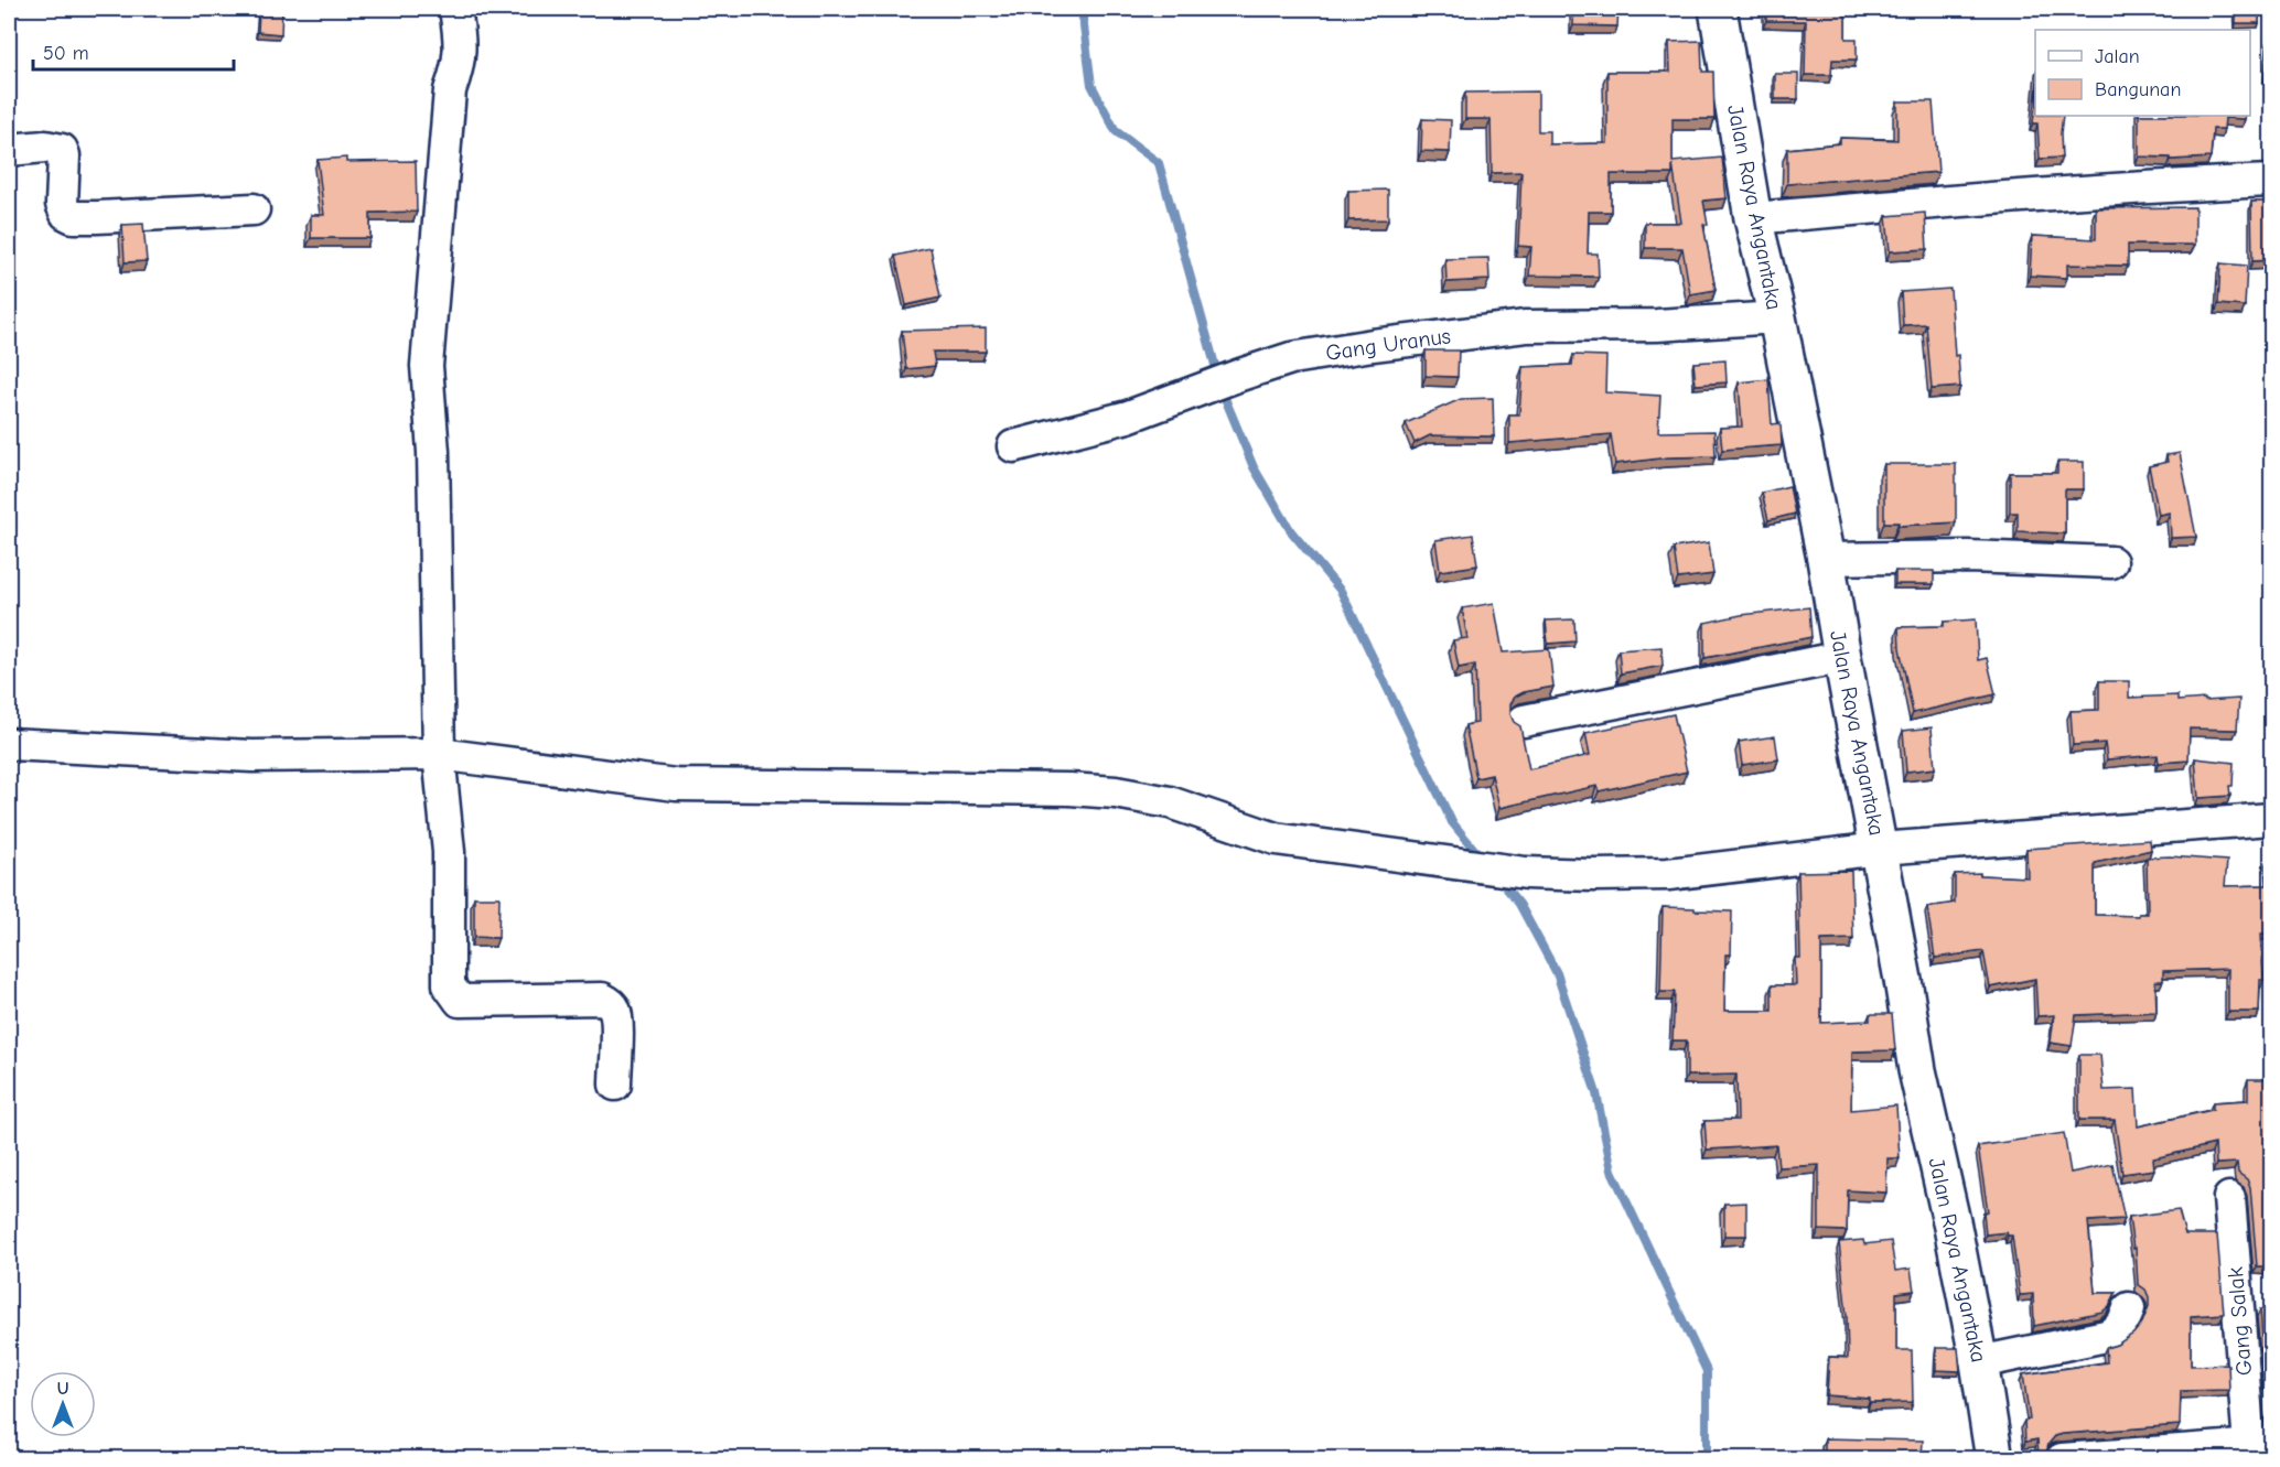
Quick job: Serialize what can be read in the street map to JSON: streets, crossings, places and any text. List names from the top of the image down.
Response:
{
  "streets": {
    "main road": ["Jalan Raya Angantaka"],
    "street": ["Gang Uranus", "Gang Salak"]
  },
  "crossings": [
    ["Jalan Raya Angantaka", "Gang Uranus"]
  ],
  "legend": ["Jalan", "Bangunan"],
  "scale_bar": "50 m",
  "north": "top"
}
